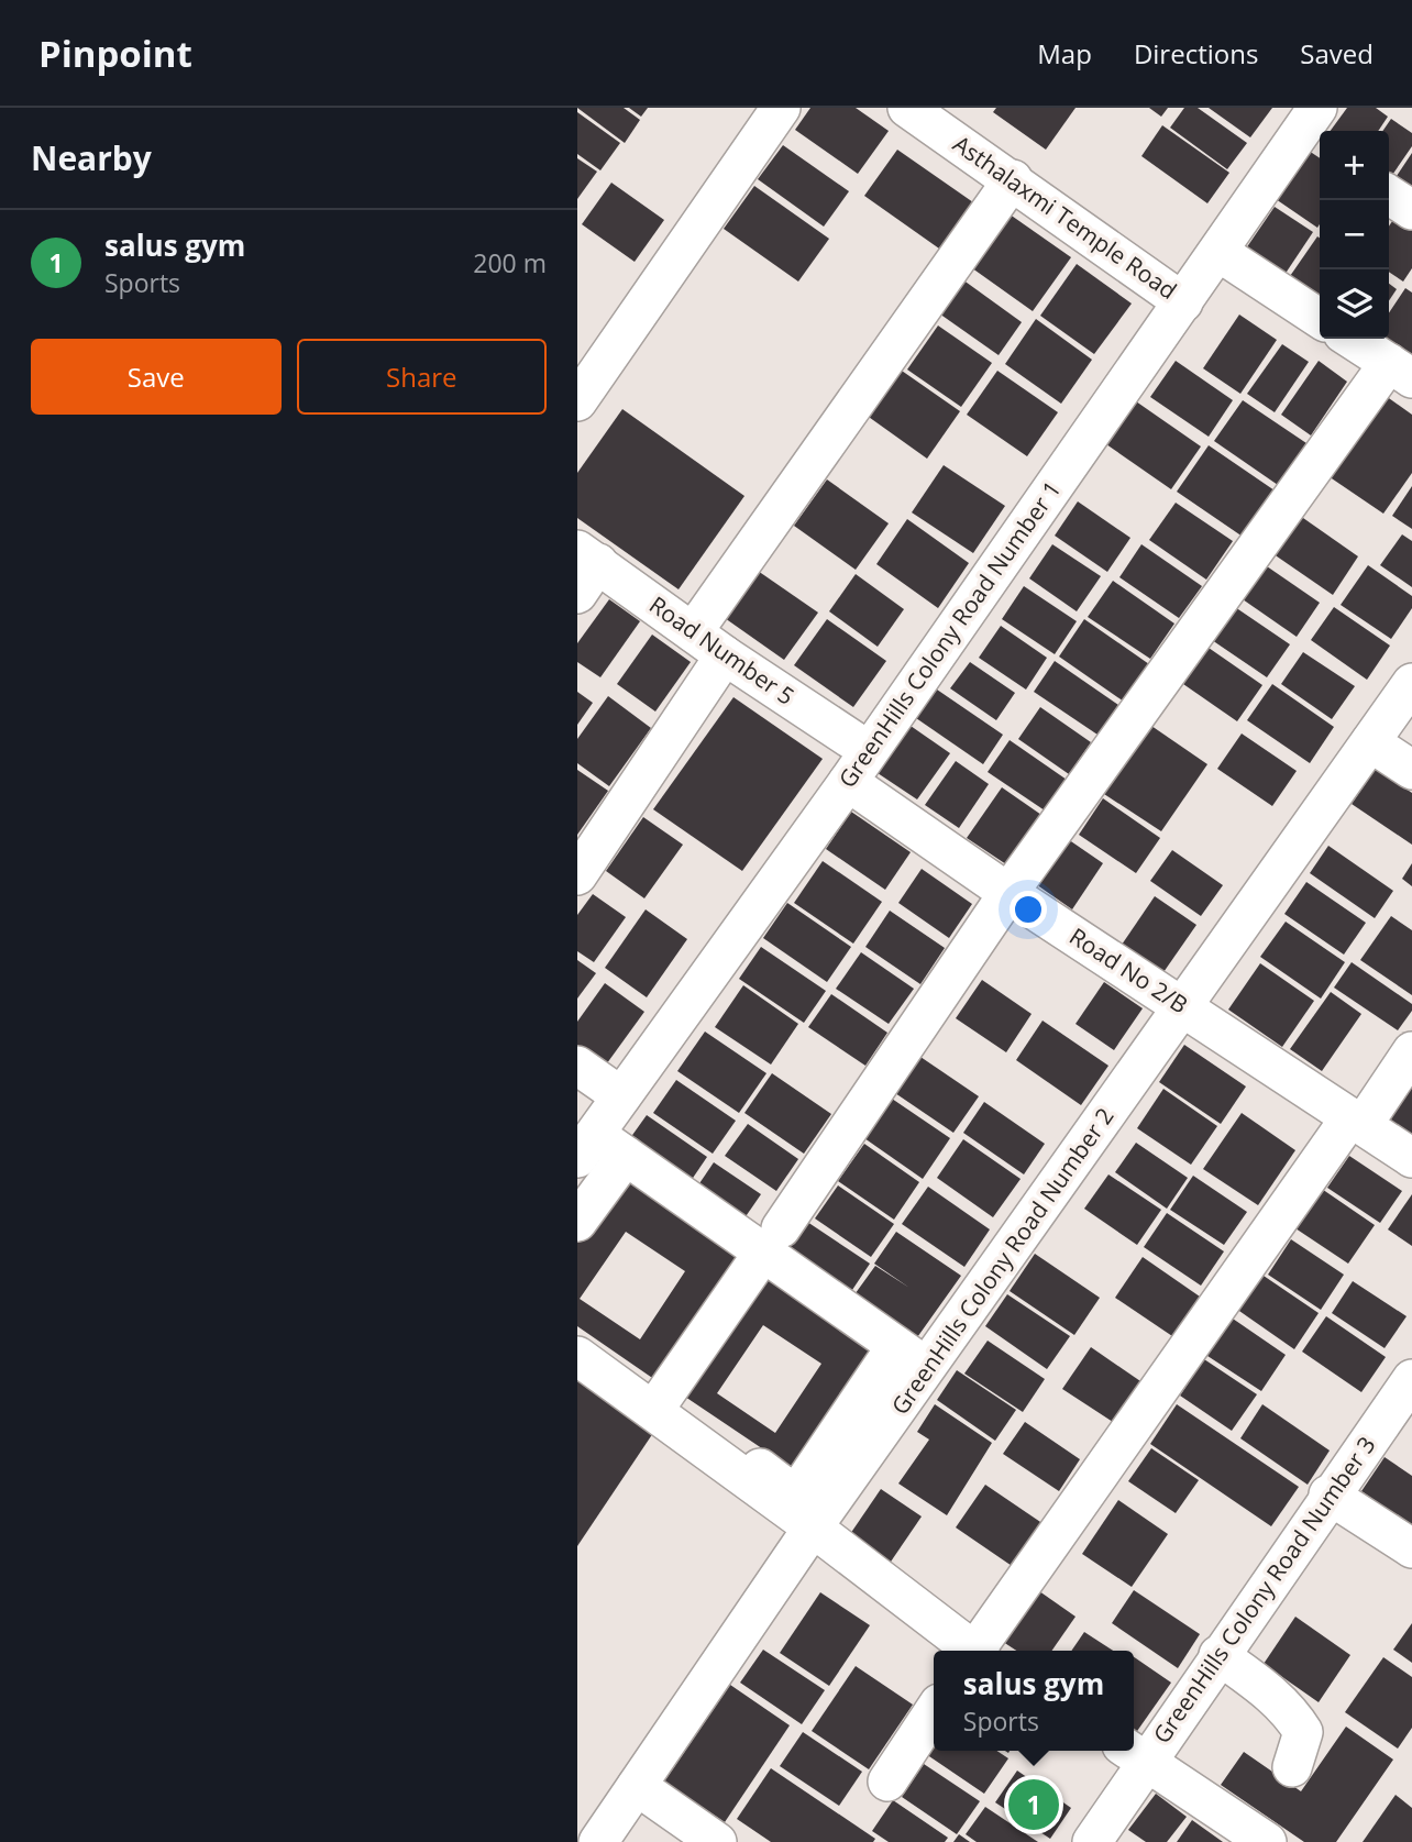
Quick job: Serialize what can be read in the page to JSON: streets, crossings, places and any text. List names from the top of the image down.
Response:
{
  "streets": {
    "street": [
      "Asthalaxmi Temple Road",
      "GreenHills Colony Road Number 1",
      "Road Number 5",
      "Road No 2/B",
      "GreenHills Colony Road Number 2",
      "GreenHills Colony Road Number 3"
    ]
  },
  "crossings": [
    ["Asthalaxmi Temple Road", "GreenHills Colony Road Number 1"],
    ["GreenHills Colony Road Number 1", "Road Number 5"],
    ["GreenHills Colony Road Number 1", "Road No 2/B"],
    ["Road No 2/B", "GreenHills Colony Road Number 2"]
  ],
  "page": {
    "header": "Pinpoint",
    "nav": ["Map", "Directions", "Saved"],
    "heading": "Nearby",
    "map_buttons": ["+", "−"],
    "list": [
      {
        "mark": "1",
        "name": "salus gym",
        "note": "Sports",
        "value": "200 m"
      }
    ],
    "buttons": ["Save", "Share"],
    "popup": ["salus gym", "Sports"],
    "pins": "1"
  }
}
